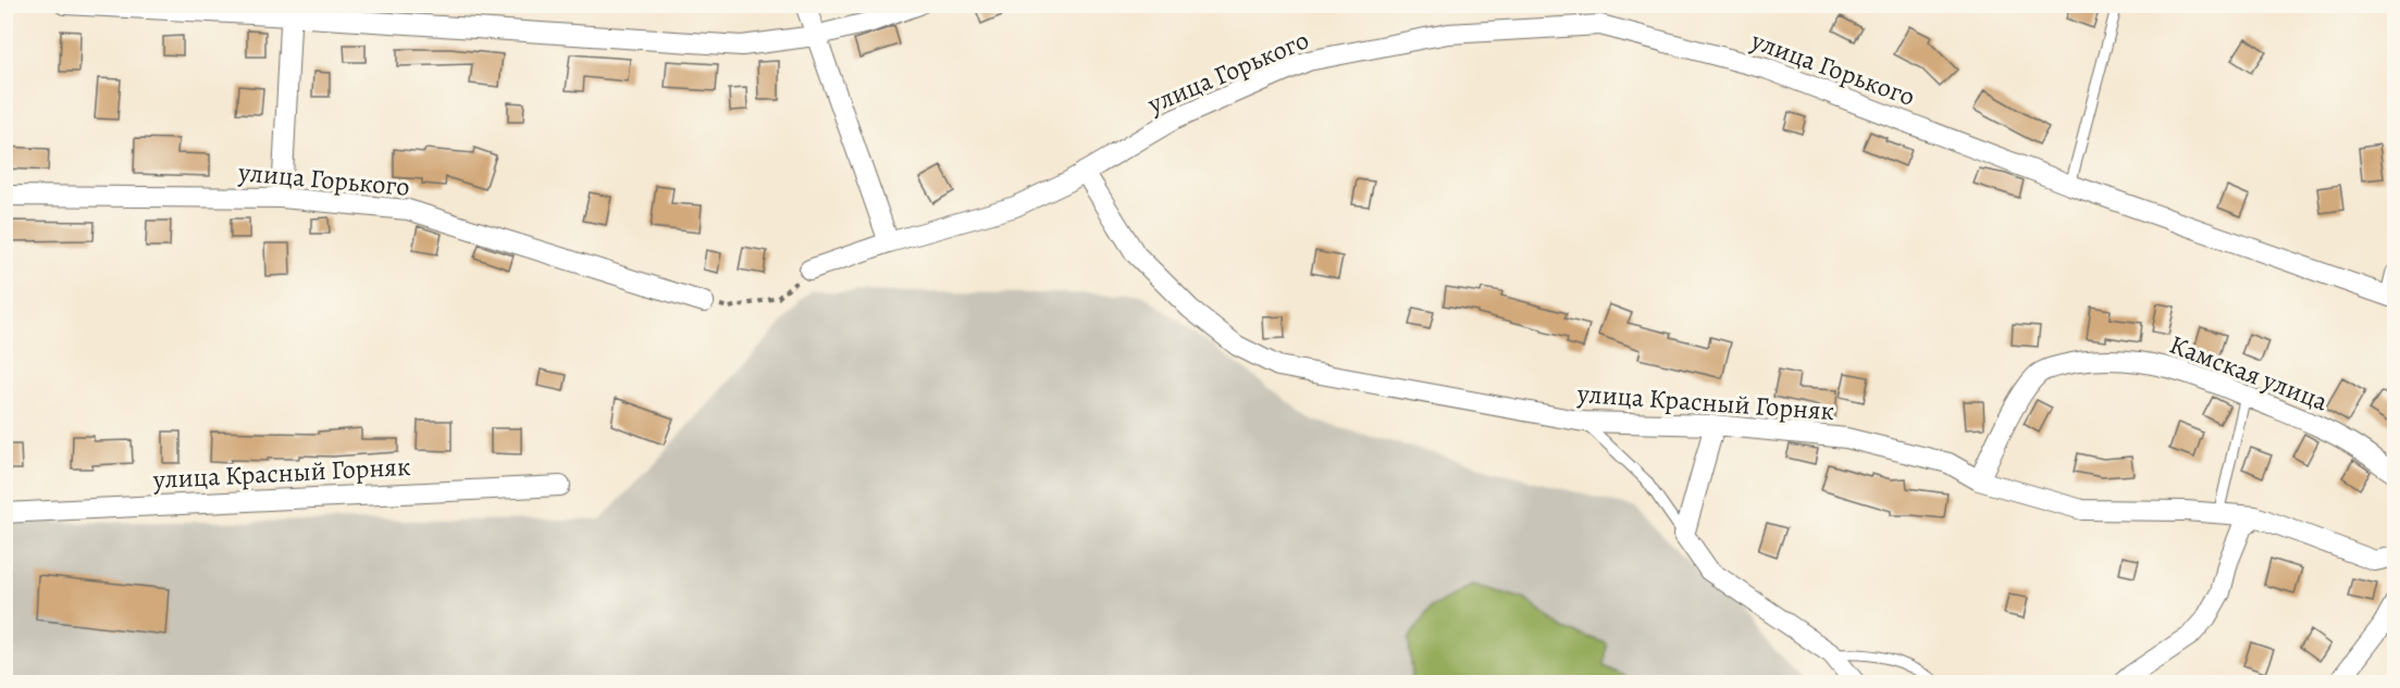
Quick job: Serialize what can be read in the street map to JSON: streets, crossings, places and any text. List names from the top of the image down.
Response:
{
  "streets": {
    "street": ["улица Горького", "Камская улица", "улица Красный Горняк"]
  },
  "crossings": [
    ["улица Горького", "улица Красный Горняк"],
    ["Камская улица", "улица Красный Горняк"]
  ]
}
